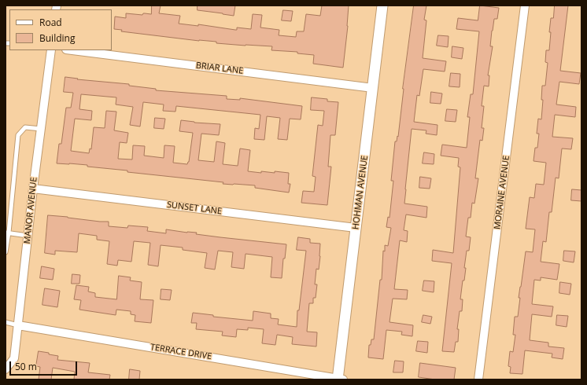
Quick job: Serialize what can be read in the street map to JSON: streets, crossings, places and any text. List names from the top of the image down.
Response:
{
  "streets": {
    "street": [
      "BRIAR LANE",
      "HOHMAN AVENUE",
      "MORAINE AVENUE",
      "SUNSET LANE",
      "MANOR AVENUE",
      "TERRACE DRIVE"
    ]
  },
  "crossings": [
    ["BRIAR LANE", "HOHMAN AVENUE"],
    ["HOHMAN AVENUE", "SUNSET LANE"],
    ["HOHMAN AVENUE", "TERRACE DRIVE"],
    ["SUNSET LANE", "MANOR AVENUE"],
    ["MANOR AVENUE", "TERRACE DRIVE"]
  ],
  "legend": ["Road", "Building"],
  "scale_bar": "50 m"
}
